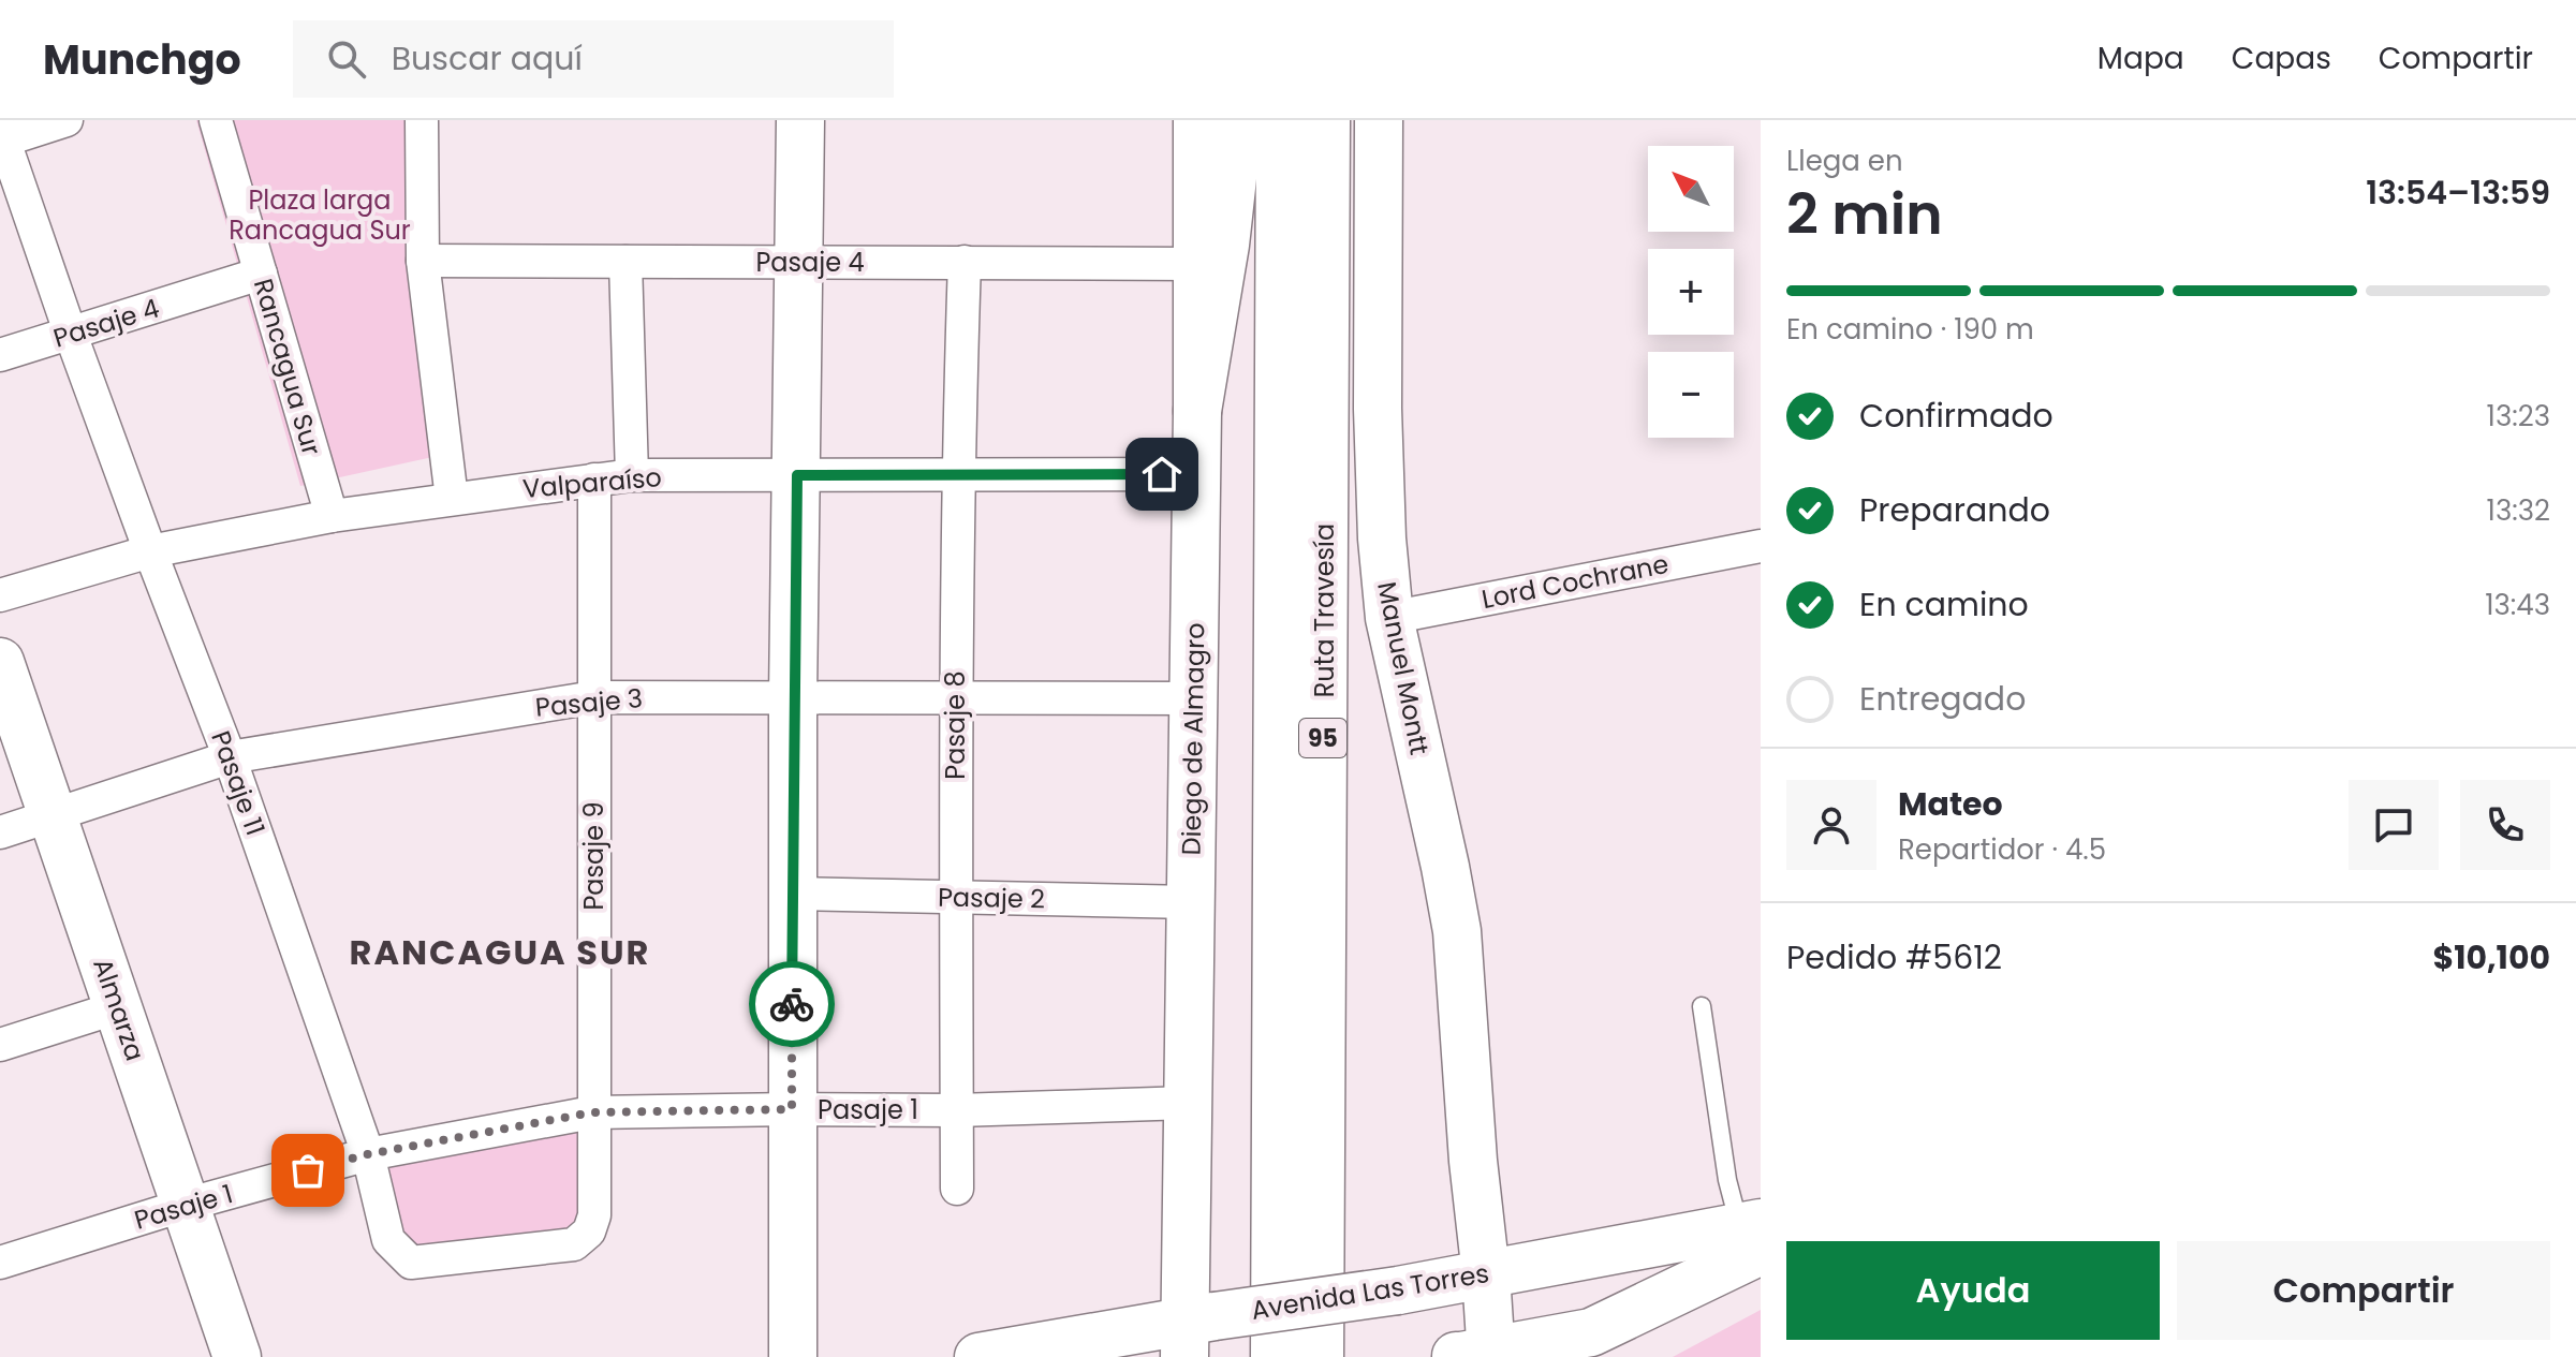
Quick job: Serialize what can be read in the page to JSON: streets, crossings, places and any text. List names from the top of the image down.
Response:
{
  "streets": {
    "main road": [
      "Ruta Travesía",
      "Manuel Montt",
      "95",
      "Diego de Almagro",
      "Almarza",
      "Avenida Las Torres"
    ],
    "street": [
      "Pasaje 4",
      "Rancagua Sur",
      "Valparaíso",
      "Lord Cochrane",
      "Pasaje 3",
      "Pasaje 8",
      "Pasaje 11",
      "Pasaje 9",
      "Pasaje 2",
      "Pasaje 1"
    ]
  },
  "crossings": [
    ["Pasaje 4", "Rancagua Sur"],
    ["Pasaje 4", "Pasaje 8"],
    ["Pasaje 4", "Diego de Almagro"],
    ["Pasaje 4", "Pasaje 11"],
    ["Rancagua Sur", "Valparaíso"],
    ["Valparaíso", "Pasaje 8"],
    ["Valparaíso", "Diego de Almagro"],
    ["Valparaíso", "Pasaje 11"],
    ["Valparaíso", "Pasaje 9"],
    ["Lord Cochrane", "Manuel Montt"],
    ["Manuel Montt", "Avenida Las Torres"],
    ["Pasaje 3", "Pasaje 8"],
    ["Pasaje 3", "Diego de Almagro"],
    ["Pasaje 3", "Pasaje 11"],
    ["Pasaje 3", "Pasaje 9"],
    ["Pasaje 3", "Almarza"],
    ["Pasaje 8", "Pasaje 2"],
    ["Pasaje 8", "Pasaje 1"],
    ["Diego de Almagro", "Pasaje 2"],
    ["Diego de Almagro", "Pasaje 1"],
    ["Diego de Almagro", "Avenida Las Torres"],
    ["Pasaje 11", "Pasaje 9"],
    ["Pasaje 11", "Pasaje 1"],
    ["Pasaje 9", "Pasaje 1"],
    ["Almarza", "Pasaje 1"]
  ],
  "districts": ["RANCAGUA SUR"],
  "parks": ["Plaza larga Rancagua Sur"],
  "north": "top left",
  "page": {
    "header": "Munchgo",
    "search": "Buscar aquí",
    "nav": ["Mapa", "Capas", "Compartir"],
    "heading": ["2 min", "Llega en", "13:54–13:59"],
    "panel": [
      "Mateo",
      "Repartidor · 4.5",
      "Pedido #5612",
      "$10,100"
    ],
    "map_buttons": ["+", "−"],
    "bar": "En camino · 190 m",
    "list": [
      ["Confirmado", "13:23"],
      ["Preparando", "13:32"],
      ["En camino", "13:43"],
      "Entregado"
    ],
    "buttons": ["Ayuda", "Compartir"]
  }
}
